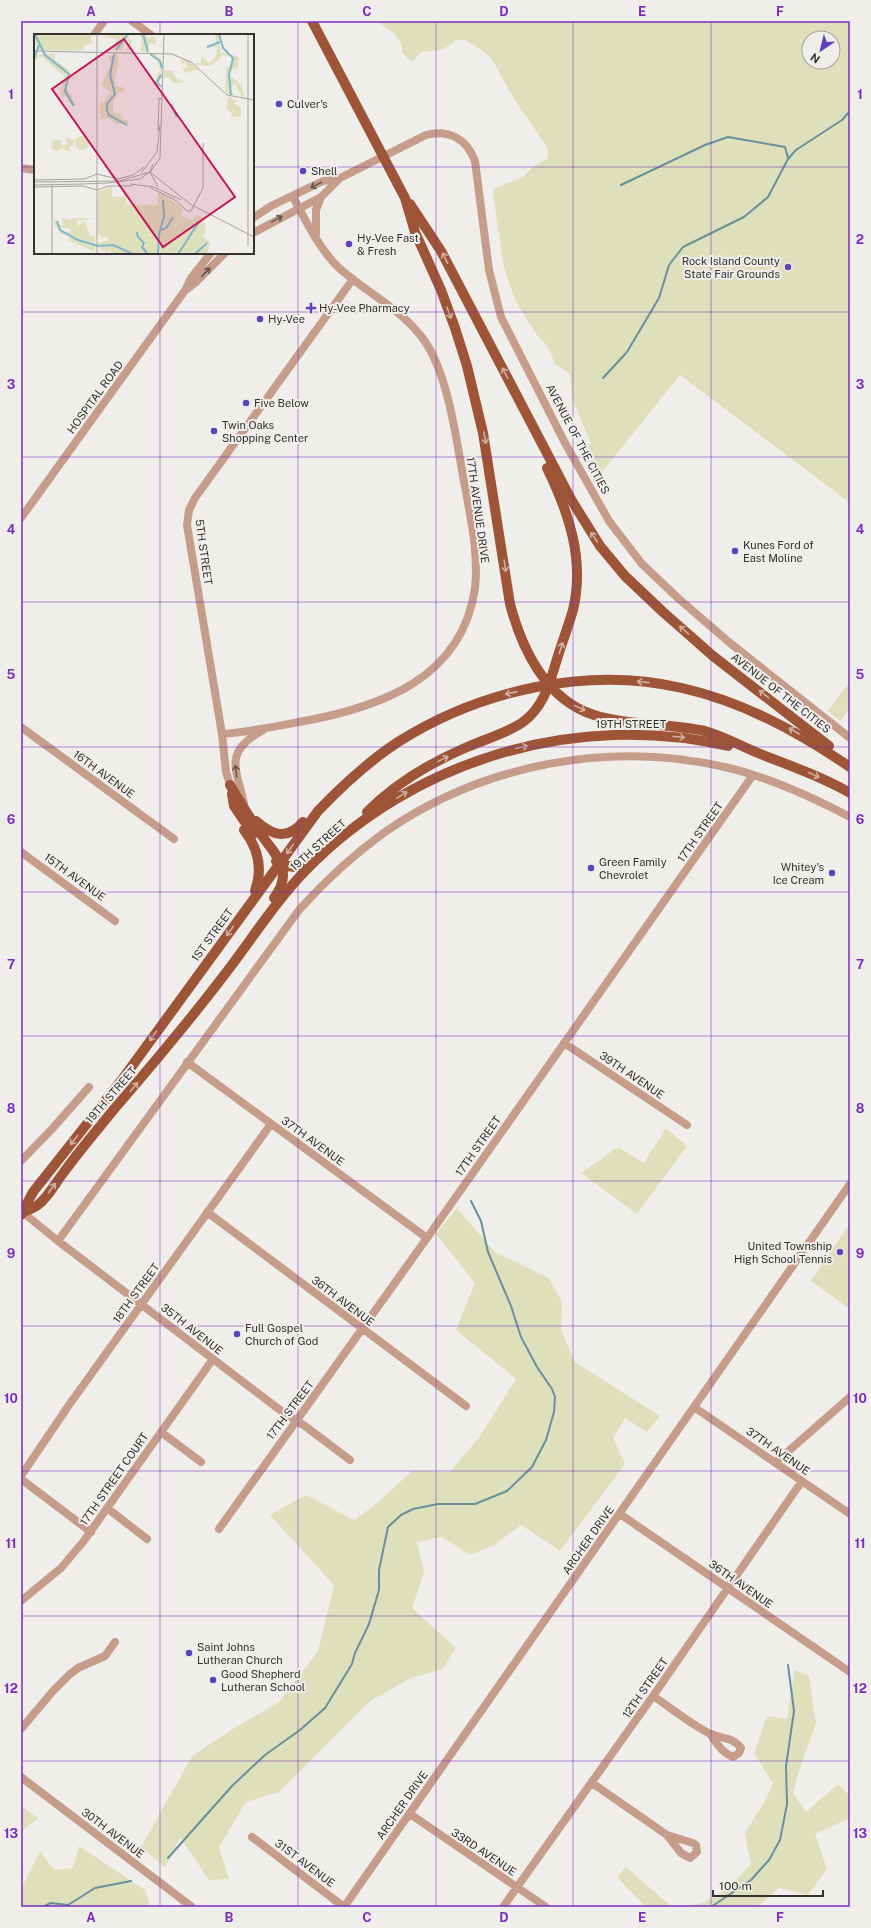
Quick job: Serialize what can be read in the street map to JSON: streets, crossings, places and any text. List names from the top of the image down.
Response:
{
  "streets": {
    "main road": ["AVENUE OF THE CITIES", "19TH STREET", "1ST STREET"],
    "street": [
      "HOSPITAL ROAD",
      "17TH AVENUE DRIVE",
      "5TH STREET",
      "16TH AVENUE",
      "17TH STREET",
      "15TH AVENUE",
      "39TH AVENUE",
      "37TH AVENUE",
      "18TH STREET",
      "36TH AVENUE",
      "35TH AVENUE",
      "17TH STREET COURT",
      "ARCHER DRIVE",
      "12TH STREET",
      "30TH AVENUE",
      "33RD AVENUE",
      "31ST AVENUE"
    ]
  },
  "crossings": [
    ["AVENUE OF THE CITIES", "19TH STREET"],
    ["AVENUE OF THE CITIES", "1ST STREET"],
    ["17TH AVENUE DRIVE", "5TH STREET"],
    ["19TH STREET", "1ST STREET"],
    ["19TH STREET", "35TH AVENUE"],
    ["17TH STREET", "39TH AVENUE"],
    ["17TH STREET", "37TH AVENUE"],
    ["17TH STREET", "36TH AVENUE"],
    ["17TH STREET", "35TH AVENUE"],
    ["1ST STREET", "35TH AVENUE"],
    ["37TH AVENUE", "18TH STREET"],
    ["37TH AVENUE", "ARCHER DRIVE"],
    ["37TH AVENUE", "12TH STREET"],
    ["18TH STREET", "36TH AVENUE"],
    ["18TH STREET", "35TH AVENUE"],
    ["36TH AVENUE", "ARCHER DRIVE"],
    ["36TH AVENUE", "12TH STREET"],
    ["35TH AVENUE", "17TH STREET COURT"],
    ["ARCHER DRIVE", "33RD AVENUE"],
    ["ARCHER DRIVE", "31ST AVENUE"],
    ["12TH STREET", "33RD AVENUE"]
  ],
  "one_way": ["19TH STREET", "1ST STREET"],
  "places": {
    "other": [
      "Culver's",
      "Shell",
      "Hy-Vee Fast & Fresh",
      "Rock Island County State Fair Grounds",
      "Hy-Vee",
      "Five Below",
      "Twin Oaks Shopping Center",
      "Kunes Ford of East Moline",
      "Green Family Chevrolet",
      "Whitey's Ice Cream",
      "United Township High School Tennis",
      "Full Gospel Church of God",
      "Saint Johns Lutheran Church",
      "Good Shepherd Lutheran School"
    ],
    "health": ["Hy-Vee Pharmacy"]
  },
  "scale_bar": "100 m",
  "north": "bottom left",
  "grid": {
    "columns": [
      "A",
      "B",
      "C",
      "D",
      "E",
      "F"
    ],
    "rows": [
      "1",
      "2",
      "3",
      "4",
      "5",
      "6",
      "7",
      "8",
      "9",
      "10",
      "11",
      "12",
      "13"
    ]
  }
}
